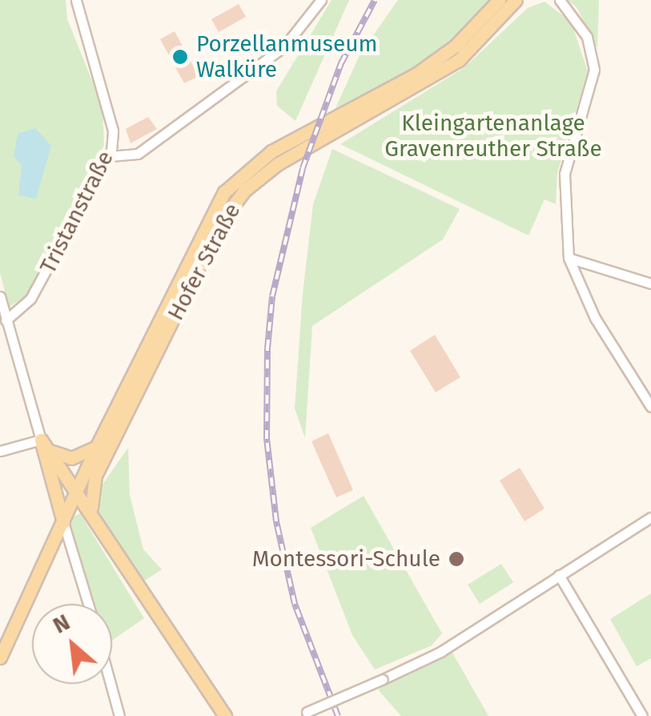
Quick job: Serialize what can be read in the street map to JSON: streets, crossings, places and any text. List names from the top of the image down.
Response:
{
  "streets": {
    "main road": ["Hofer Straße"],
    "street": ["Tristanstraße"]
  },
  "parks": ["Kleingartenanlage Gravenreuther Straße"],
  "places": ["Porzellanmuseum Walküre", "Montessori-Schule"],
  "north": "top left"
}
